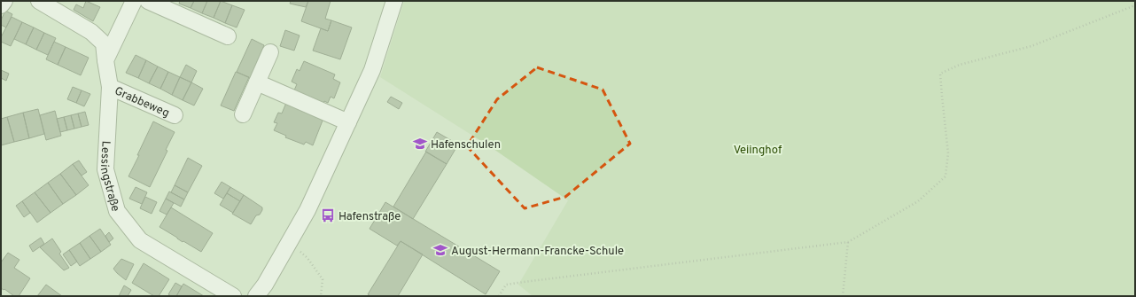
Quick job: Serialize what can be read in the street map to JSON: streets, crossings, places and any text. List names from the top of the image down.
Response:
{
  "streets": {
    "street": ["Grabbeweg", "Lessingstraße"]
  },
  "crossings": [
    ["Grabbeweg", "Lessingstraße"]
  ],
  "parks": ["Veiinghof"],
  "places": {
    "school or university": ["Hafenschulen", "August-Hermann-Francke-Schule"],
    "bus stop": ["Hafenstraße"]
  }
}
